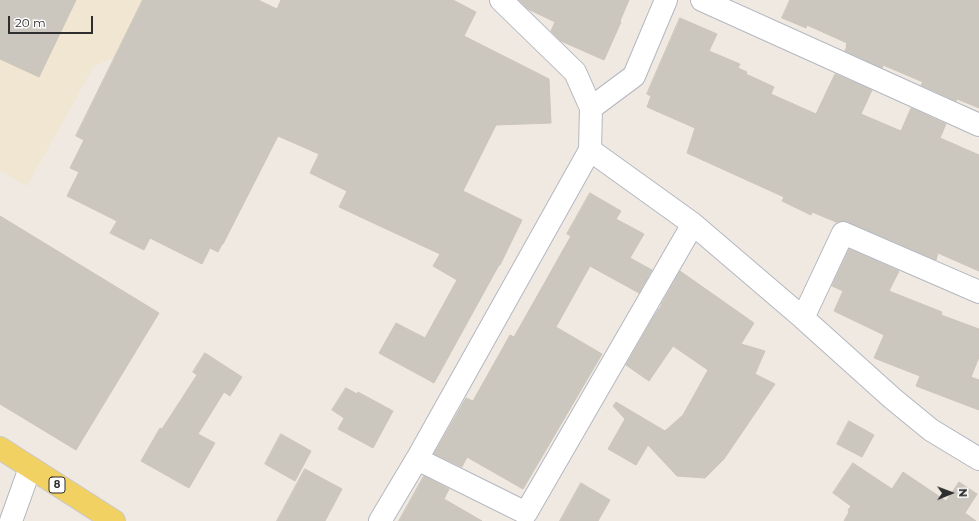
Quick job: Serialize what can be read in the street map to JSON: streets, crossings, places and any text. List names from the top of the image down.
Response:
{
  "streets": {
    "main road": ["8"]
  },
  "scale_bar": "20 m",
  "north": "right"
}
